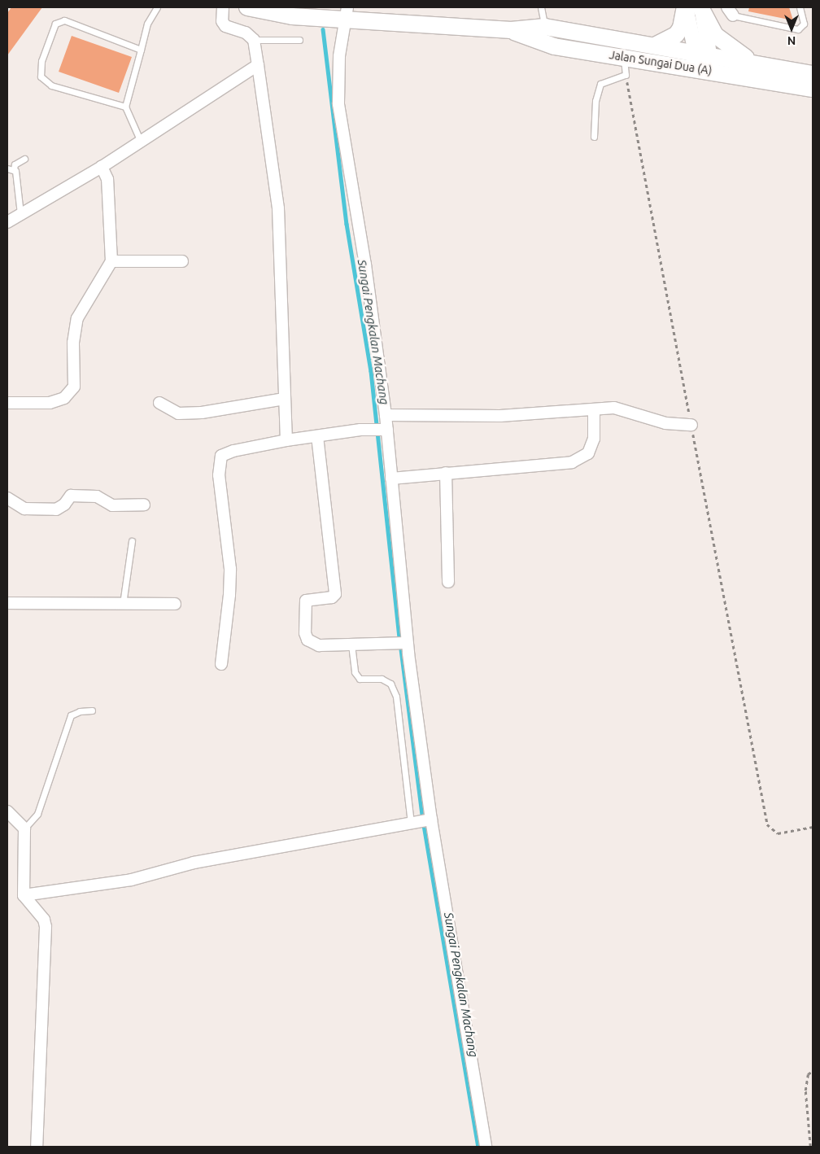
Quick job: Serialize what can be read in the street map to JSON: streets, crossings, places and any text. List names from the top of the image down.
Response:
{
  "streets": {
    "main road": ["Jalan Sungai Dua (A)"]
  },
  "water": ["Sungai Pengkalan Machang"],
  "north": "bottom"
}
